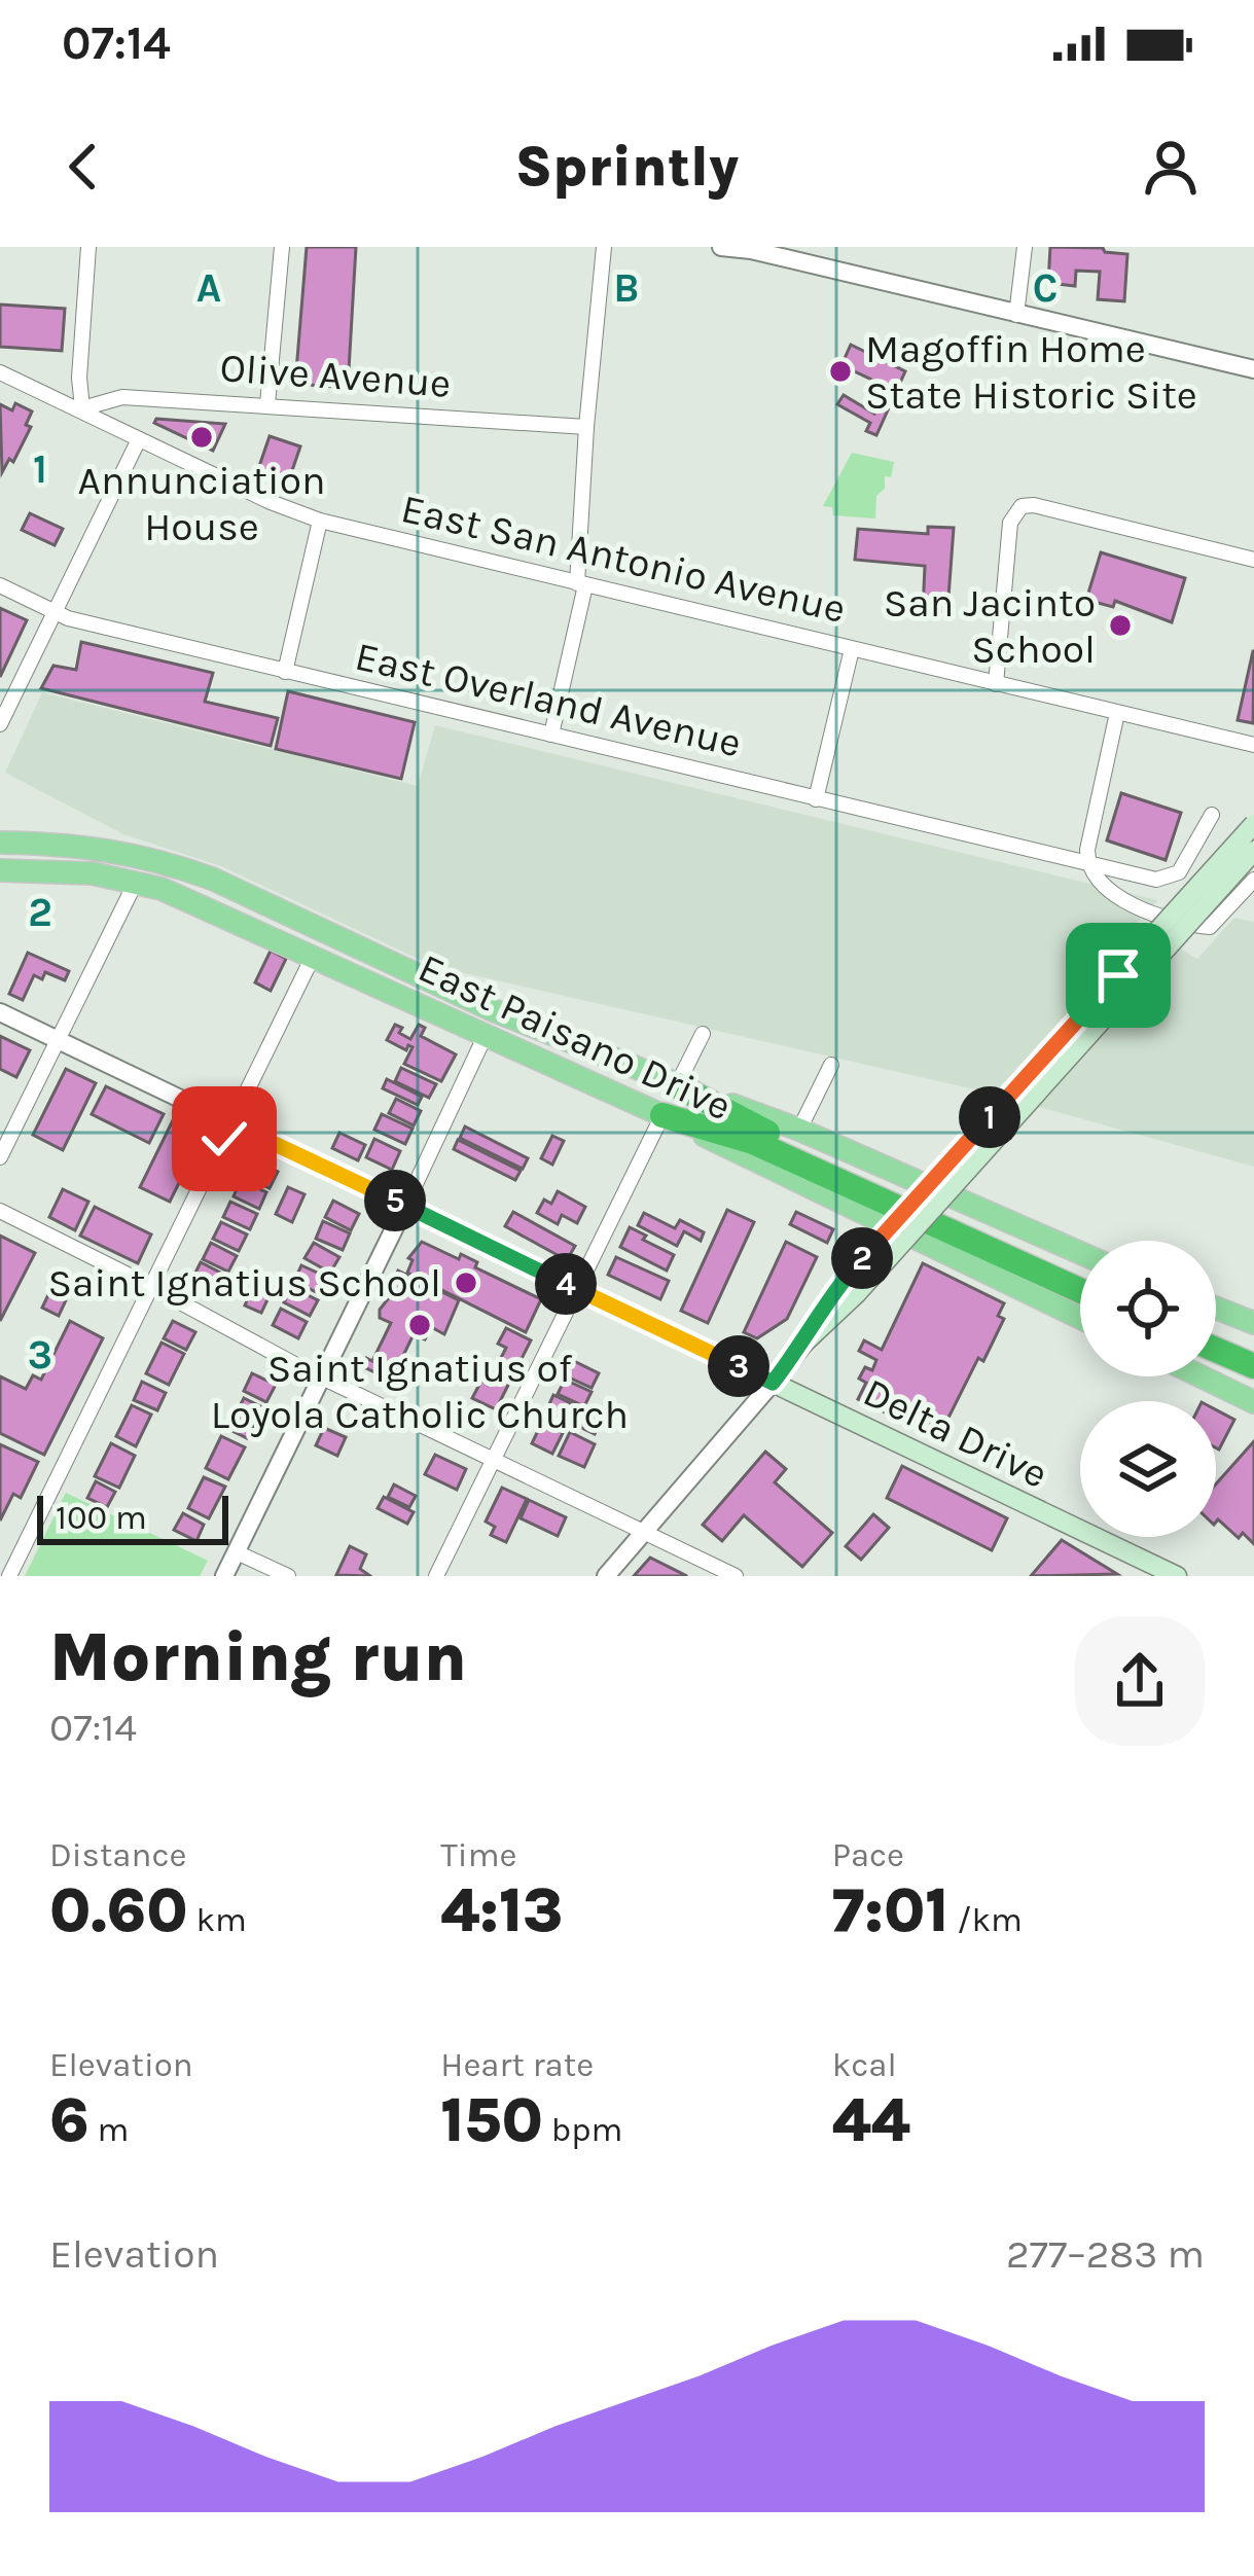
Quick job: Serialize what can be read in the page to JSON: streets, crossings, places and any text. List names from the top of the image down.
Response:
{
  "streets": {
    "main road": ["East Paisano Drive", "Delta Drive"],
    "street": ["Olive Avenue", "East San Antonio Avenue", "East Overland Avenue"]
  },
  "crossings": [
    ["Olive Avenue", "East San Antonio Avenue"]
  ],
  "places": [
    "Magoffin Home State Historic Site",
    "Annunciation House",
    "San Jacinto School",
    "Saint Ignatius School",
    "Saint Ignatius of Loyola Catholic Church"
  ],
  "scale_bar": "100 m",
  "page": {
    "status": "07:14",
    "header": "Sprintly",
    "pins": [
      "1",
      "5",
      "2",
      "4",
      "3"
    ],
    "scale": "100 m",
    "heading": ["Morning run", "07:14"],
    "stats": [
      ["Distance", "0.60 km"],
      ["Time", "4:13"],
      ["Pace", "7:01 /km"],
      ["Elevation", "6 m"],
      ["Heart rate", "150 bpm"],
      ["kcal", "44"]
    ],
    "chart": ["Elevation", "277–283 m"]
  },
  "grid": {
    "columns": ["A", "B", "C"],
    "rows": ["1", "2", "3"]
  }
}
